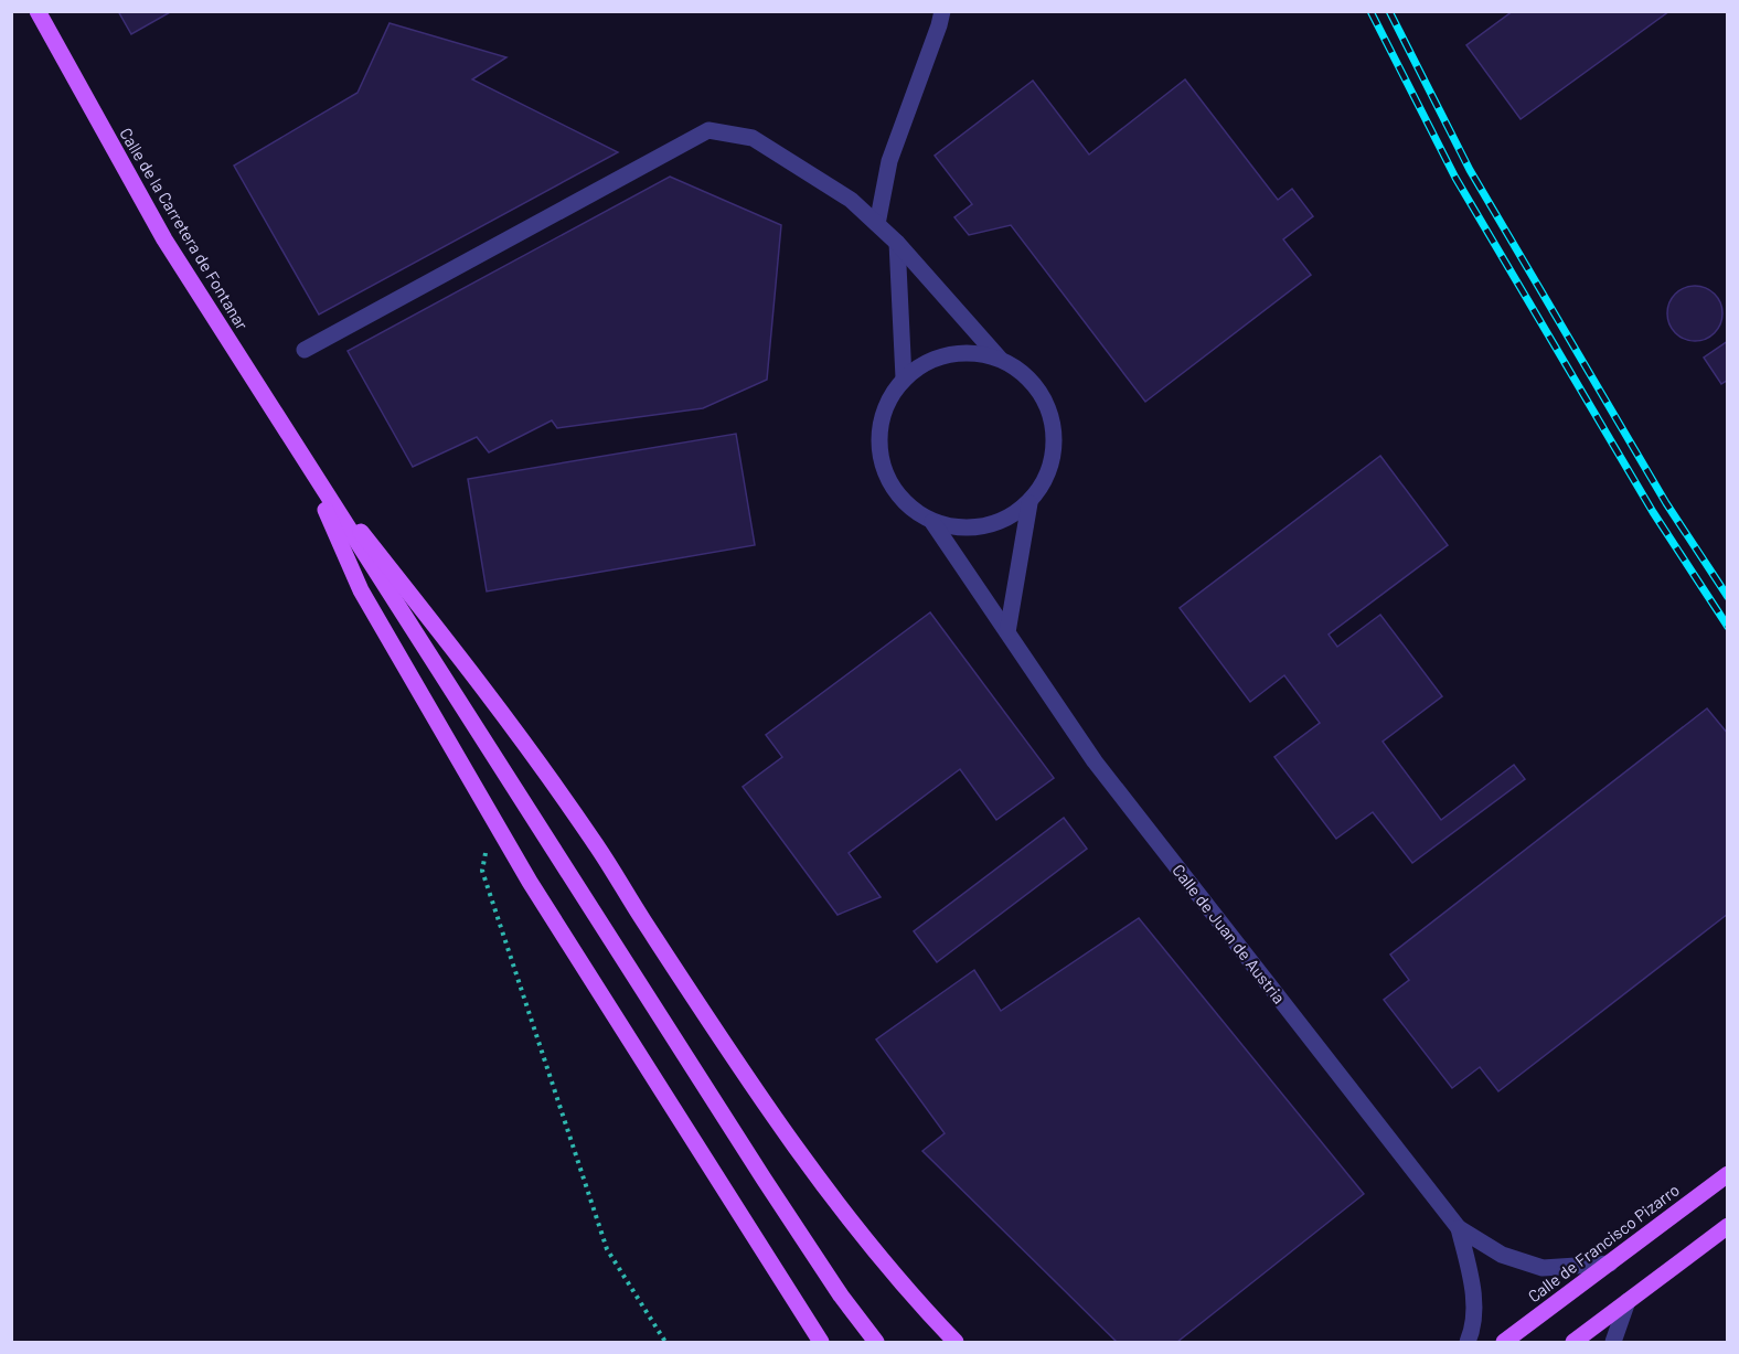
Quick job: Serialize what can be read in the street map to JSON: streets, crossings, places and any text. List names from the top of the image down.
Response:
{
  "streets": {
    "main road": ["Calle de la Carretera de Fontanar", "Calle de Francisco Pizarro"],
    "street": ["Calle de Juan de Austria"]
  }
}
